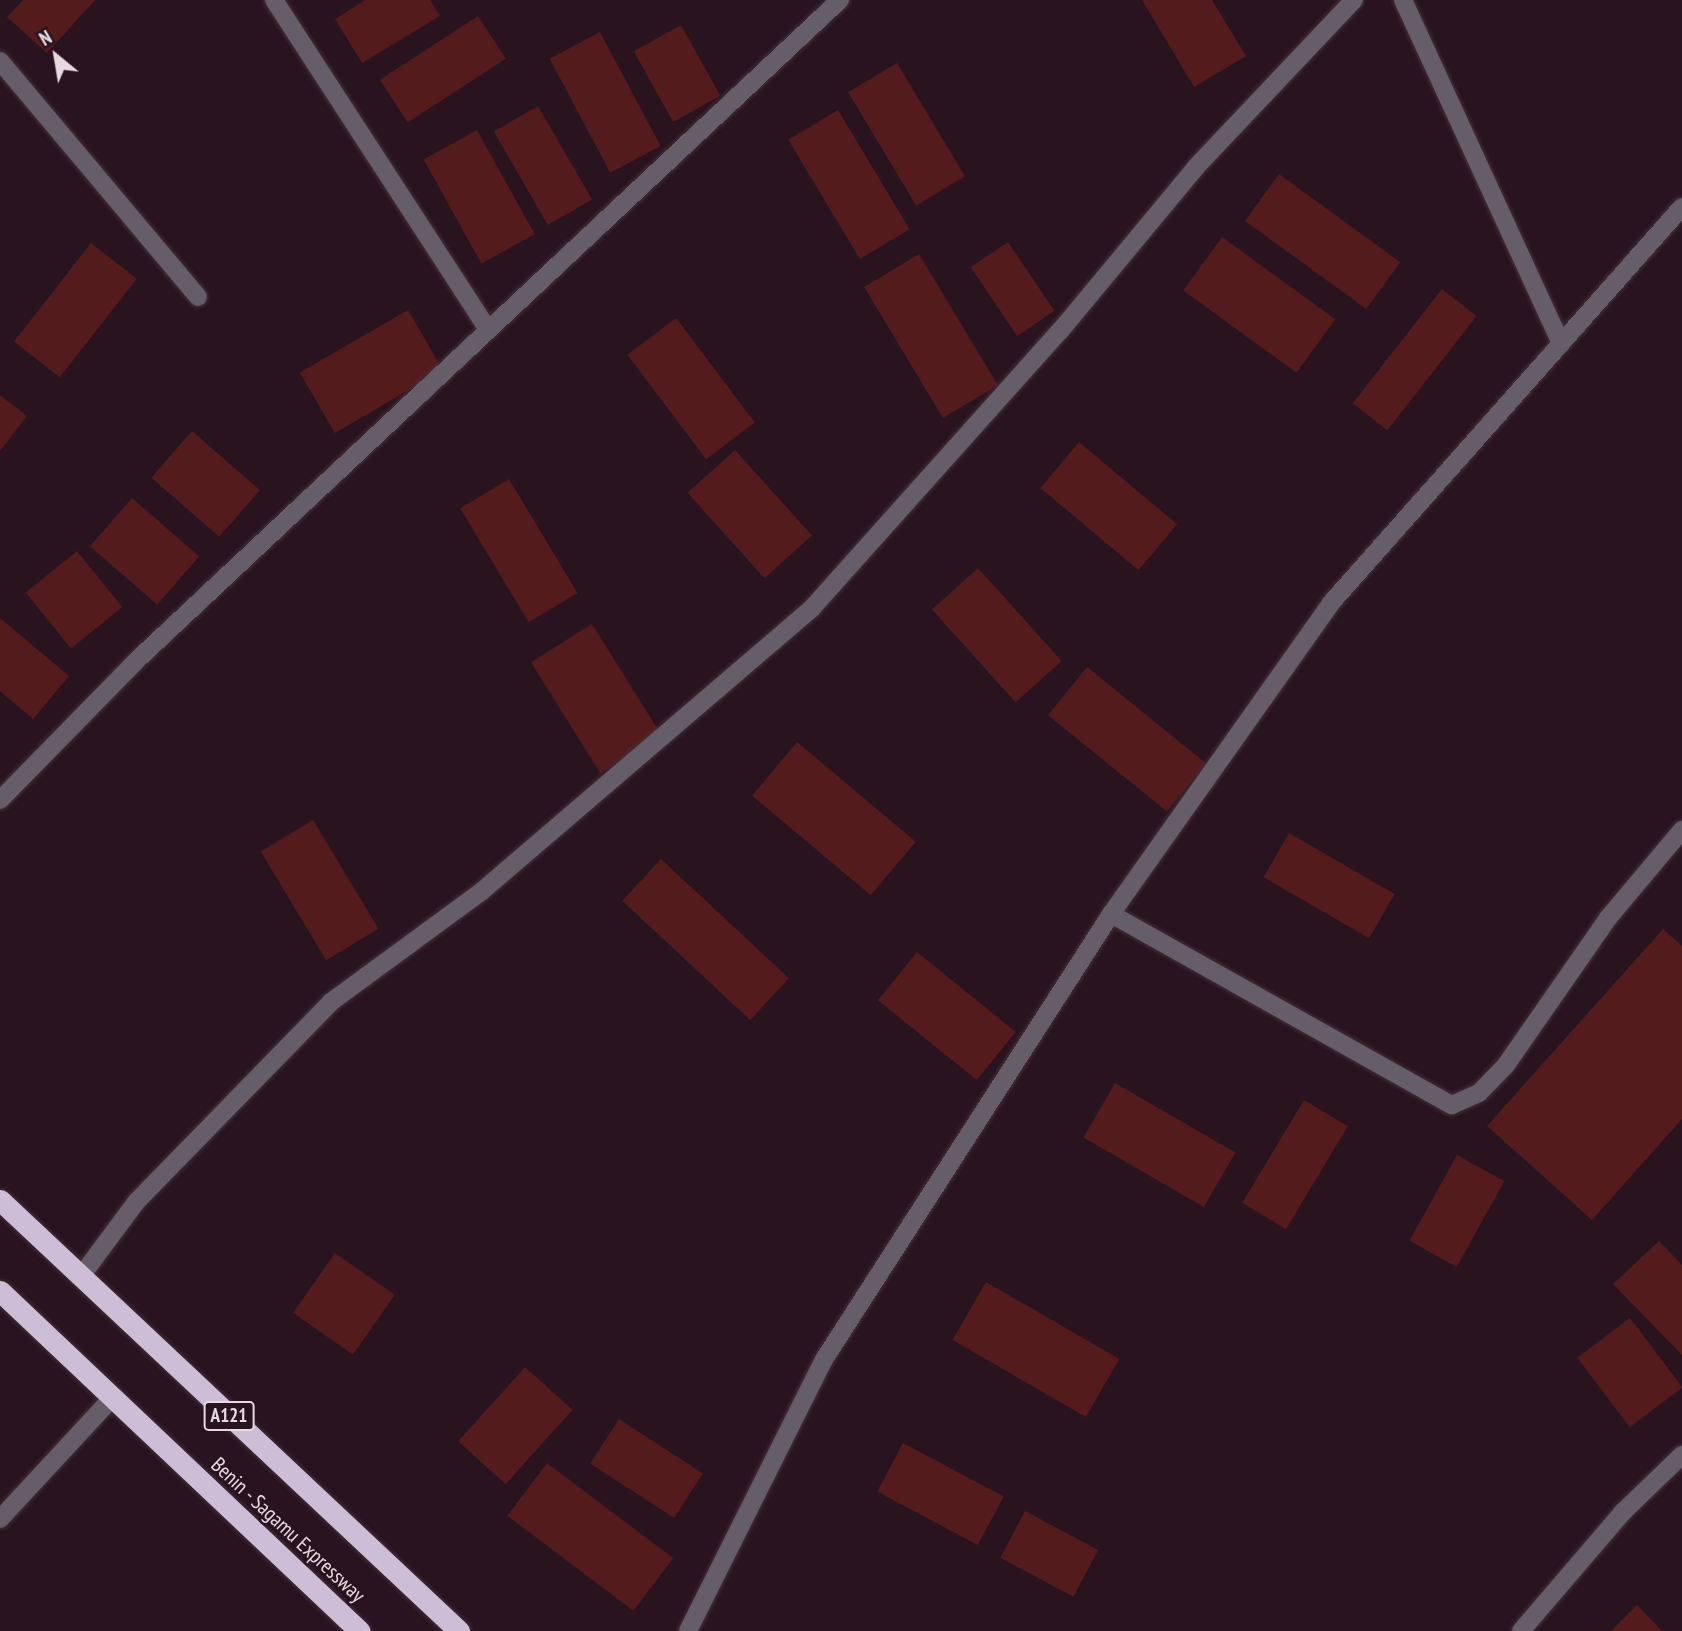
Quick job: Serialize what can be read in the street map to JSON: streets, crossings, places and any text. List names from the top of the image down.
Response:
{
  "streets": {
    "highway": ["A121", "Benin - Sagamu Expressway"]
  },
  "north": "top left"
}
